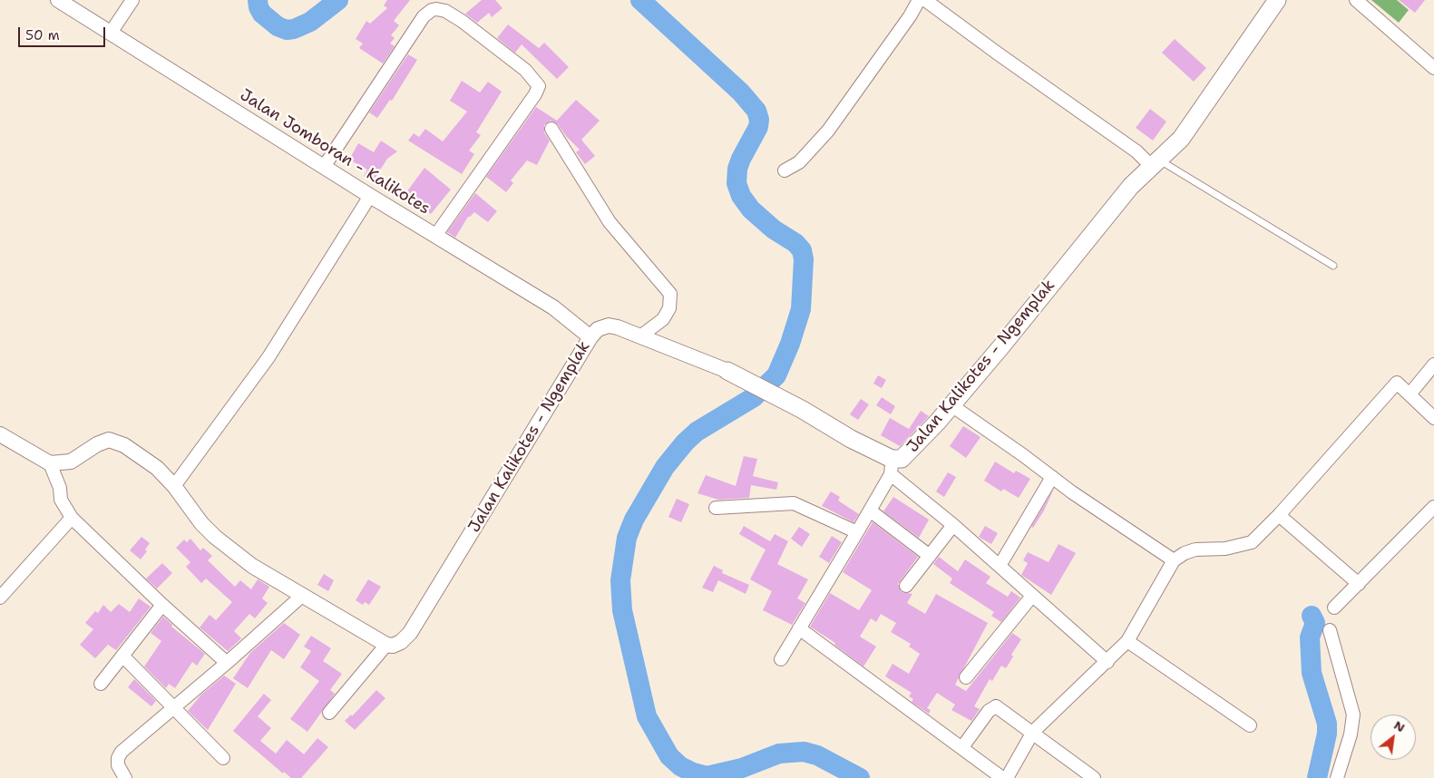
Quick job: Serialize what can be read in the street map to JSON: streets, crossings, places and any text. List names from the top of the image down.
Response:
{
  "streets": {
    "main road": ["Jalan Kalikotes - Ngemplak"],
    "street": ["Jalan Jomboran - Kalikotes"]
  },
  "crossings": [
    ["Jalan Jomboran - Kalikotes", "Jalan Kalikotes - Ngemplak"]
  ],
  "scale_bar": "50 m",
  "north": "top right"
}
